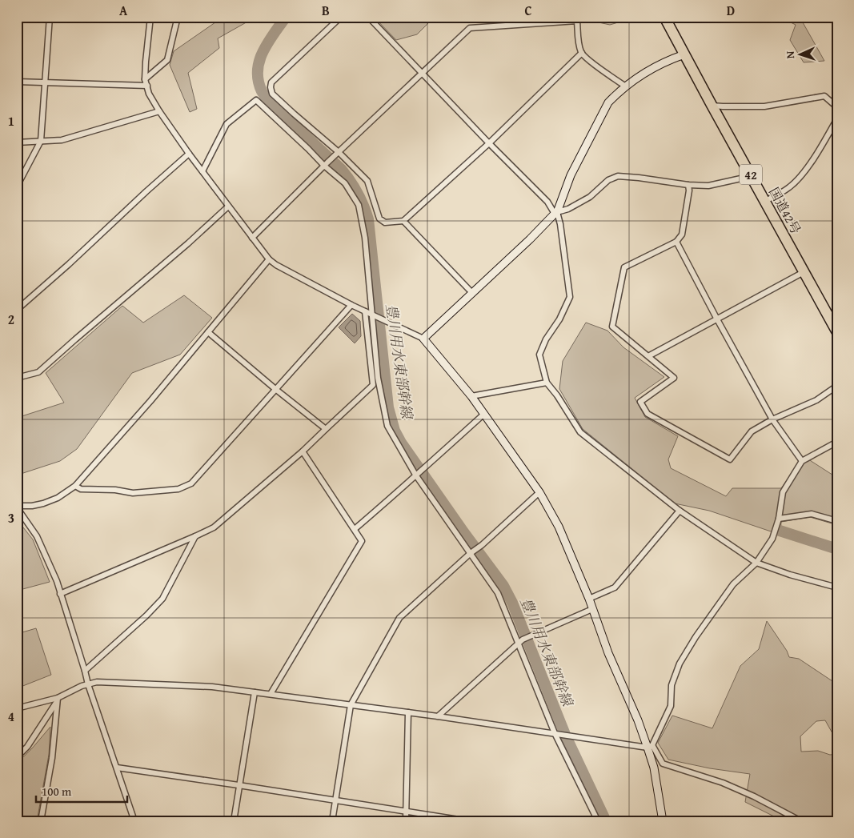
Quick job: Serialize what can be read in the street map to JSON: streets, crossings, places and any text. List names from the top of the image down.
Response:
{
  "streets": {
    "highway": ["42", "国道42号"]
  },
  "water": ["豊川用水東部幹線"],
  "scale_bar": "100 m",
  "north": "left",
  "grid": {
    "columns": [
      "A",
      "B",
      "C",
      "D"
    ],
    "rows": [
      "1",
      "2",
      "3",
      "4"
    ]
  }
}
